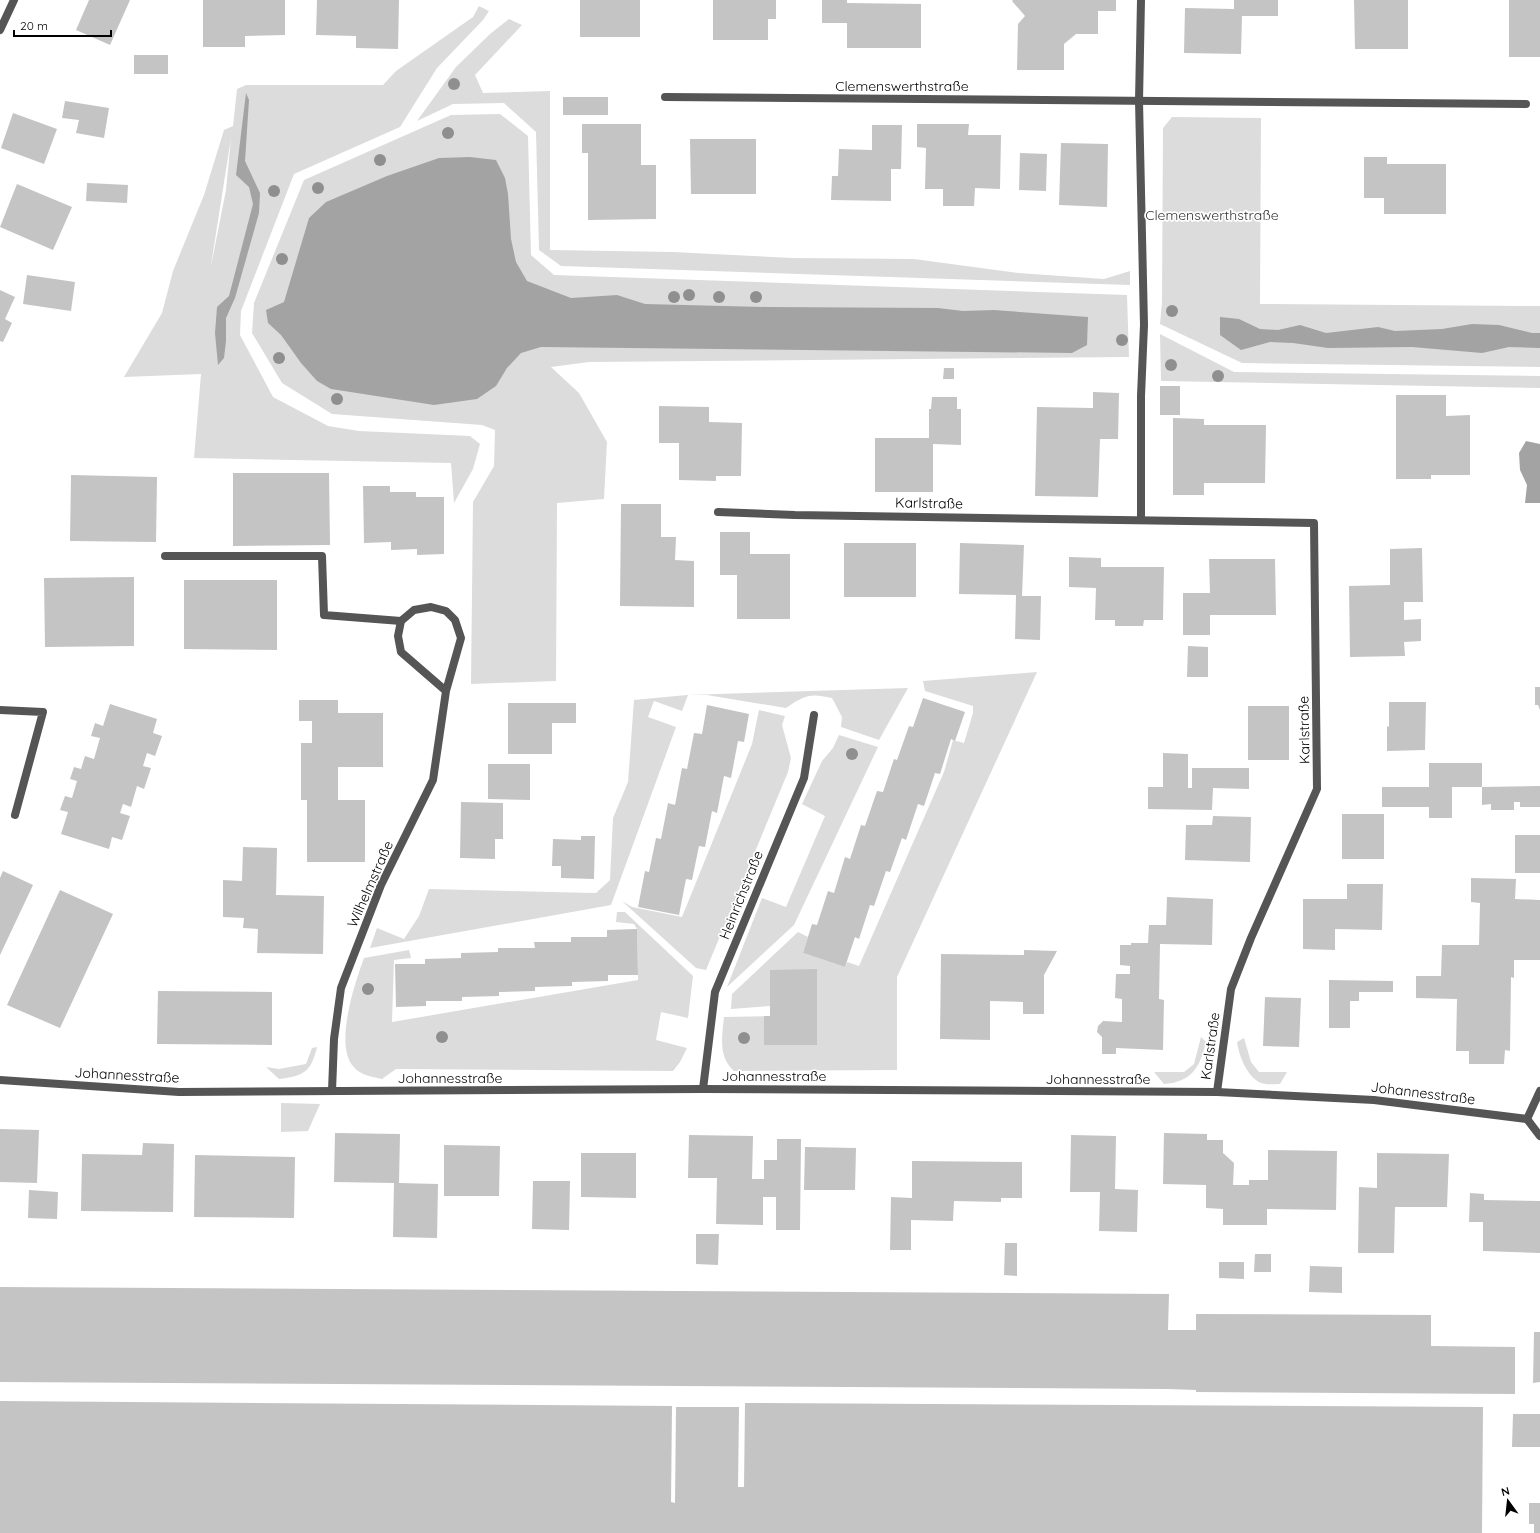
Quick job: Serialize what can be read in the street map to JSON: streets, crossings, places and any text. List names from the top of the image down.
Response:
{
  "streets": {
    "street": [
      "Clemenswerthstraße",
      "Karlstraße",
      "Wilhelmstraße",
      "Heinrichstraße",
      "Johannesstraße"
    ]
  },
  "crossings": [
    ["Karlstraße", "Johannesstraße"],
    ["Wilhelmstraße", "Johannesstraße"],
    ["Heinrichstraße", "Johannesstraße"]
  ],
  "parks": ["Clemenswerthstraße"],
  "scale_bar": "20 m",
  "north": "top"
}
